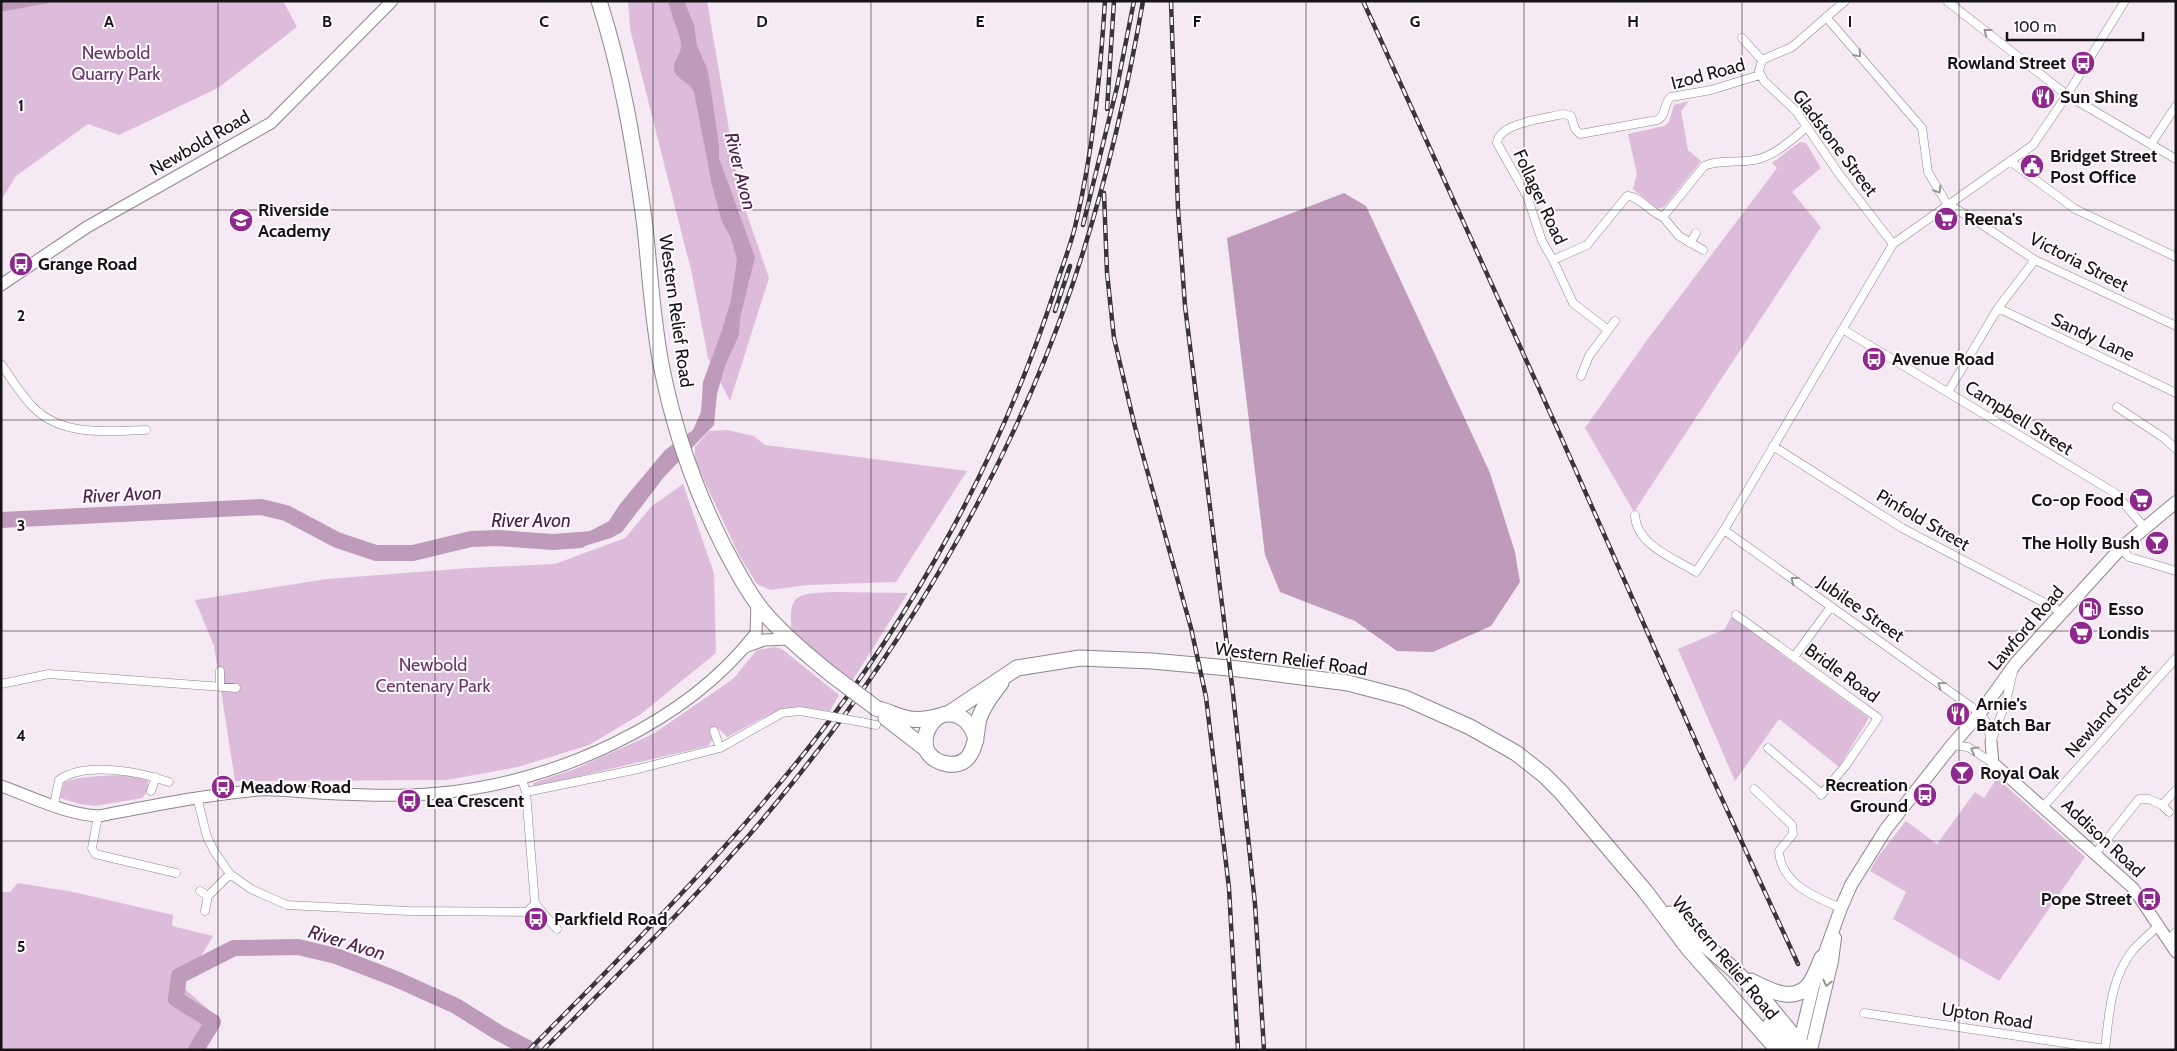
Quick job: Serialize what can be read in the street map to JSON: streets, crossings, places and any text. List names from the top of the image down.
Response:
{
  "streets": {
    "highway": ["Western Relief Road"],
    "main road": ["Lawford Road"],
    "street": [
      "Izod Road",
      "Newbold Road",
      "Gladstone Street",
      "Follager Road",
      "Victoria Street",
      "Sandy Lane",
      "Campbell Street",
      "Pinfold Street",
      "Jubilee Street",
      "Bridle Road",
      "Newland Street",
      "Addison Road",
      "Upton Road"
    ]
  },
  "crossings": [
    ["Izod Road", "Gladstone Street"],
    ["Izod Road", "Follager Road"],
    ["Western Relief Road", "Lawford Road"],
    ["Campbell Street", "Lawford Road"],
    ["Pinfold Street", "Lawford Road"],
    ["Jubilee Street", "Lawford Road"],
    ["Lawford Road", "Addison Road"],
    ["Newland Street", "Addison Road"]
  ],
  "one_way": ["Jubilee Street"],
  "water": ["River Avon"],
  "parks": ["Newbold Quarry Park", "Newbold Centenary Park"],
  "places": {
    "bus stop": [
      "Rowland Street",
      "Grange Road",
      "Avenue Road",
      "Meadow Road",
      "Recreation Ground",
      "Lea Crescent",
      "Pope Street",
      "Parkfield Road"
    ],
    "restaurant": ["Sun Shing", "Arnie's Batch Bar"],
    "public building": ["Bridget Street Post Office"],
    "supermarket": ["Reena's", "Co-op Food", "Londis"],
    "school or university": ["Riverside Academy"],
    "bar": ["The Holly Bush", "Royal Oak"],
    "fuel station": ["Esso"]
  },
  "scale_bar": "100 m",
  "grid": {
    "columns": [
      "A",
      "B",
      "C",
      "D",
      "E",
      "F",
      "G",
      "H",
      "I"
    ],
    "rows": [
      "1",
      "2",
      "3",
      "4",
      "5"
    ]
  }
}
